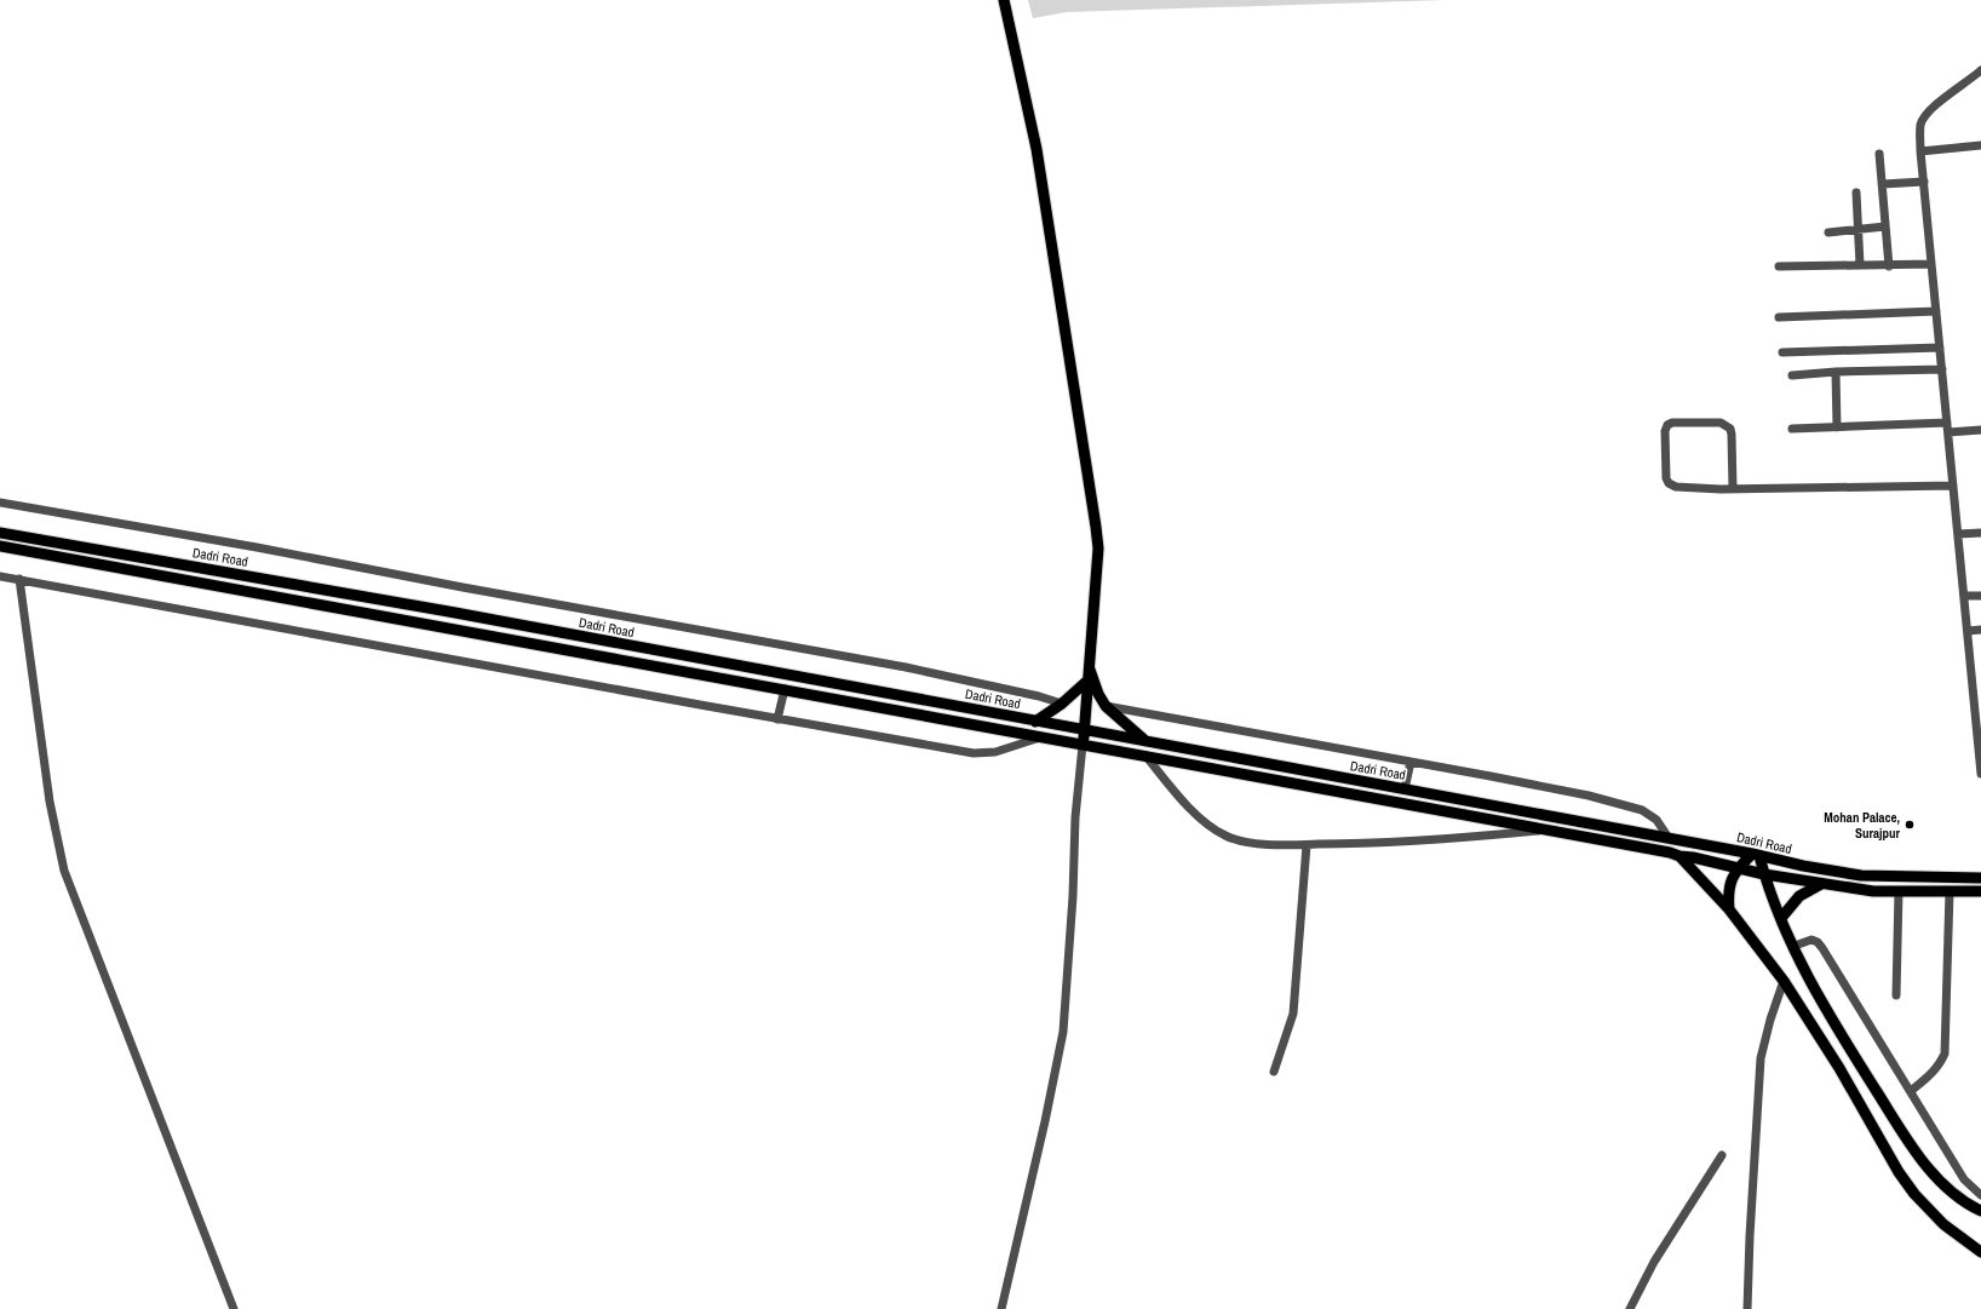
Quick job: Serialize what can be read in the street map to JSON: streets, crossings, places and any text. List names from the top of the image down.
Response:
{
  "streets": {
    "main road": ["Dadri Road"]
  },
  "places": ["Mohan Palace, Surajpur"]
}
